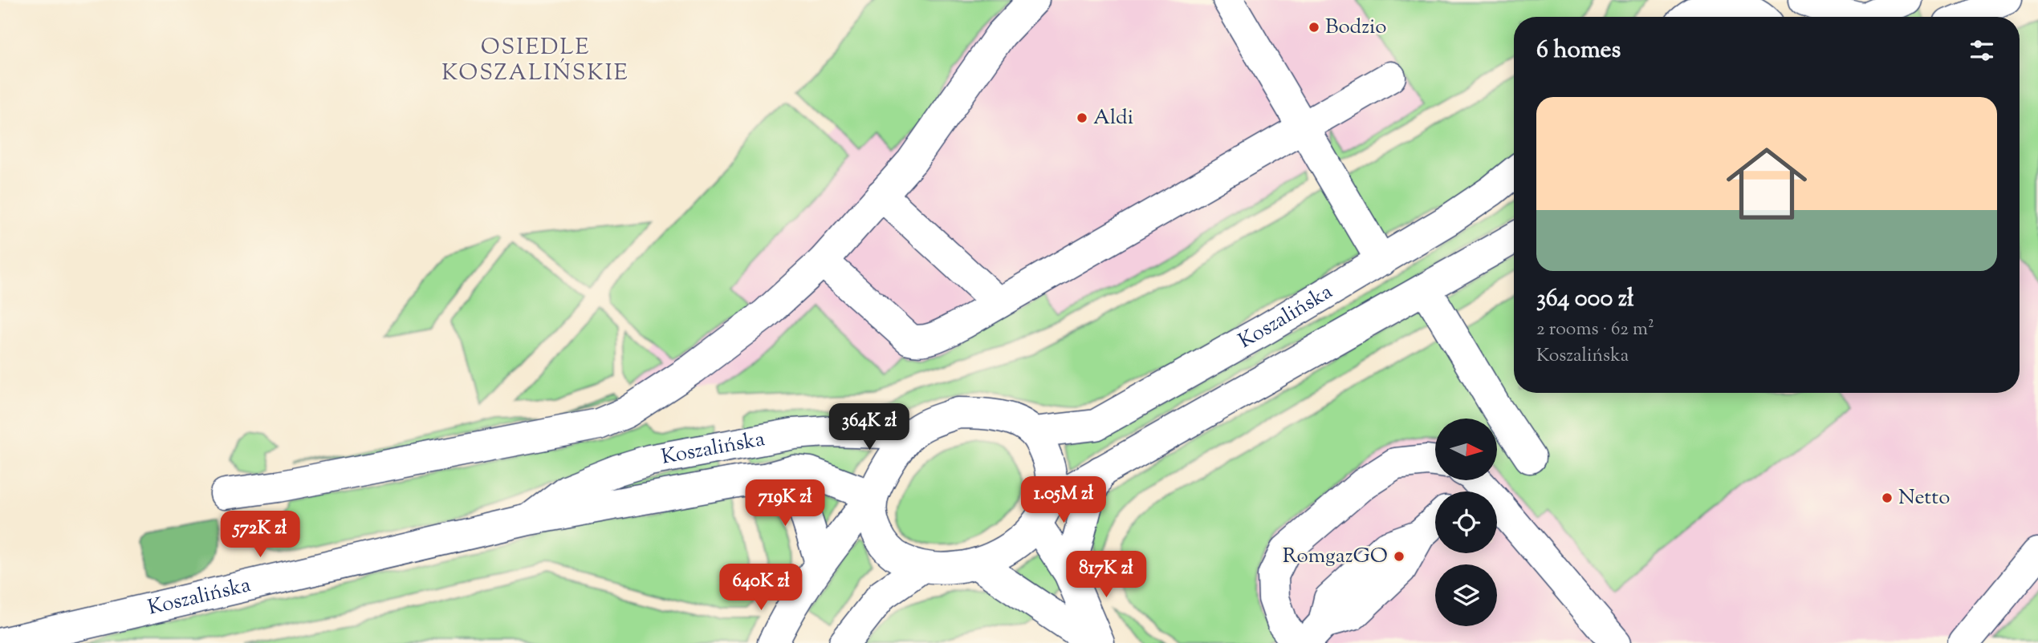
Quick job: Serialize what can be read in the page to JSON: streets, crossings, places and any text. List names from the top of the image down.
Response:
{
  "streets": {
    "main road": ["Koszalińska"]
  },
  "districts": ["OSIEDLE KOSZALIŃSKIE"],
  "places": [
    "Bodzio",
    "Aldi",
    "Netto",
    "RomgazGO"
  ],
  "north": "right",
  "page": {
    "heading": "6 homes",
    "list": [
      {
        "name": "364 000 zł",
        "note": "2 rooms · 62 m² · Koszalińska"
      }
    ],
    "price": [
      "364K zł",
      "1.05M zł",
      "719K zł",
      "572K zł",
      "817K zł",
      "640K zł"
    ]
  }
}
